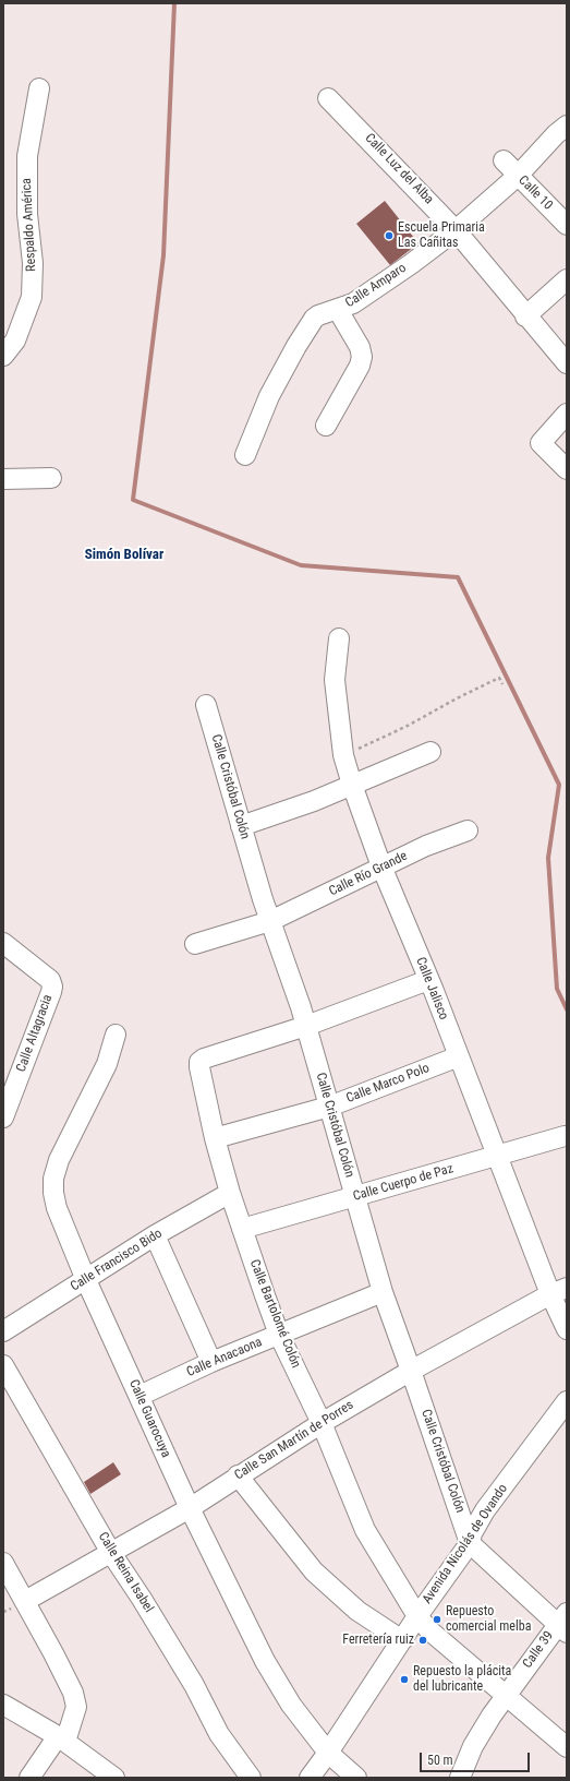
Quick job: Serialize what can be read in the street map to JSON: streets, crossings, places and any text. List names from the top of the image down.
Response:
{
  "streets": {
    "street": [
      "Calle Luz del Alba",
      "Calle 10",
      "Respaldo América",
      "Calle Amparo",
      "Calle Cristóbal Colón",
      "Calle Río Grande",
      "Calle Jalisco",
      "Calle Altagracia",
      "Calle Marco Polo",
      "Calle Cuerpo de Paz",
      "Calle Francisco Bido",
      "Calle Bartolomé Colón",
      "Calle Anacaona",
      "Calle Guarocuya",
      "Calle San Martín de Porres",
      "Avenida Nicolás de Ovando",
      "Calle Reina Isabel",
      "Calle 39"
    ]
  },
  "crossings": [
    ["Calle Luz del Alba", "Calle Amparo"],
    ["Calle 10", "Calle Amparo"],
    ["Calle Cristóbal Colón", "Calle Río Grande"],
    ["Calle Cristóbal Colón", "Calle Marco Polo"],
    ["Calle Cristóbal Colón", "Calle Cuerpo de Paz"],
    ["Calle Cristóbal Colón", "Calle Bartolomé Colón"],
    ["Calle Cristóbal Colón", "Calle Anacaona"],
    ["Calle Cristóbal Colón", "Calle San Martín de Porres"],
    ["Calle Cristóbal Colón", "Avenida Nicolás de Ovando"],
    ["Calle Río Grande", "Calle Jalisco"],
    ["Calle Jalisco", "Calle Marco Polo"],
    ["Calle Jalisco", "Calle Cuerpo de Paz"],
    ["Calle Jalisco", "Calle Bartolomé Colón"],
    ["Calle Jalisco", "Calle San Martín de Porres"],
    ["Calle Marco Polo", "Calle Bartolomé Colón"],
    ["Calle Cuerpo de Paz", "Calle Bartolomé Colón"],
    ["Calle Francisco Bido", "Calle Bartolomé Colón"],
    ["Calle Francisco Bido", "Calle Guarocuya"],
    ["Calle Bartolomé Colón", "Calle Anacaona"],
    ["Calle Bartolomé Colón", "Calle San Martín de Porres"],
    ["Calle Bartolomé Colón", "Avenida Nicolás de Ovando"],
    ["Calle Bartolomé Colón", "Calle 39"],
    ["Calle Anacaona", "Calle Guarocuya"],
    ["Calle Guarocuya", "Calle San Martín de Porres"],
    ["Calle Guarocuya", "Avenida Nicolás de Ovando"],
    ["Calle San Martín de Porres", "Calle Reina Isabel"]
  ],
  "districts": ["Simón Bolívar"],
  "places": [
    "Escuela Primaria Las Cañitas",
    "Repuesto comercial melba",
    "Ferretería ruiz",
    "Repuesto la plácita del lubricante"
  ],
  "scale_bar": "50 m"
}
